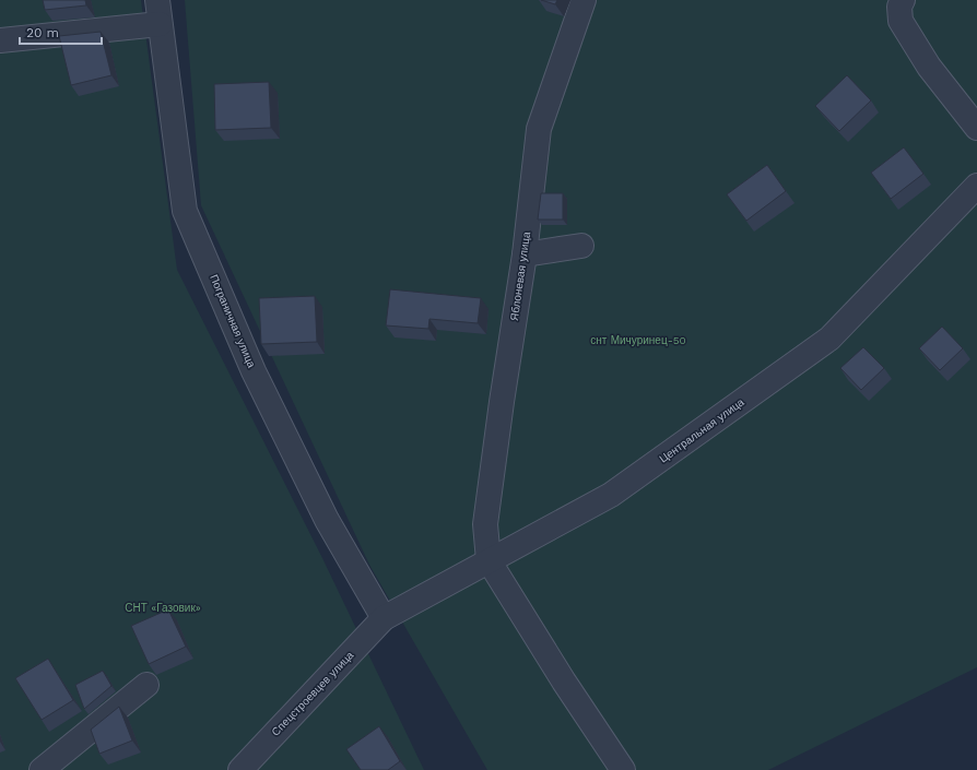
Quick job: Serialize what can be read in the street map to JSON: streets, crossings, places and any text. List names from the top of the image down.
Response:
{
  "streets": {
    "street": [
      "Яблоневая улица",
      "Пограничная улица",
      "Центральная улица",
      "Спецстроевцев улица"
    ]
  },
  "crossings": [
    ["Яблоневая улица", "Центральная улица"],
    ["Пограничная улица", "Центральная улица"],
    ["Пограничная улица", "Спецстроевцев улица"],
    ["Центральная улица", "Спецстроевцев улица"]
  ],
  "parks": ["снт Мичуринец-50", "СНТ «Газовик»"],
  "scale_bar": "20 m"
}
